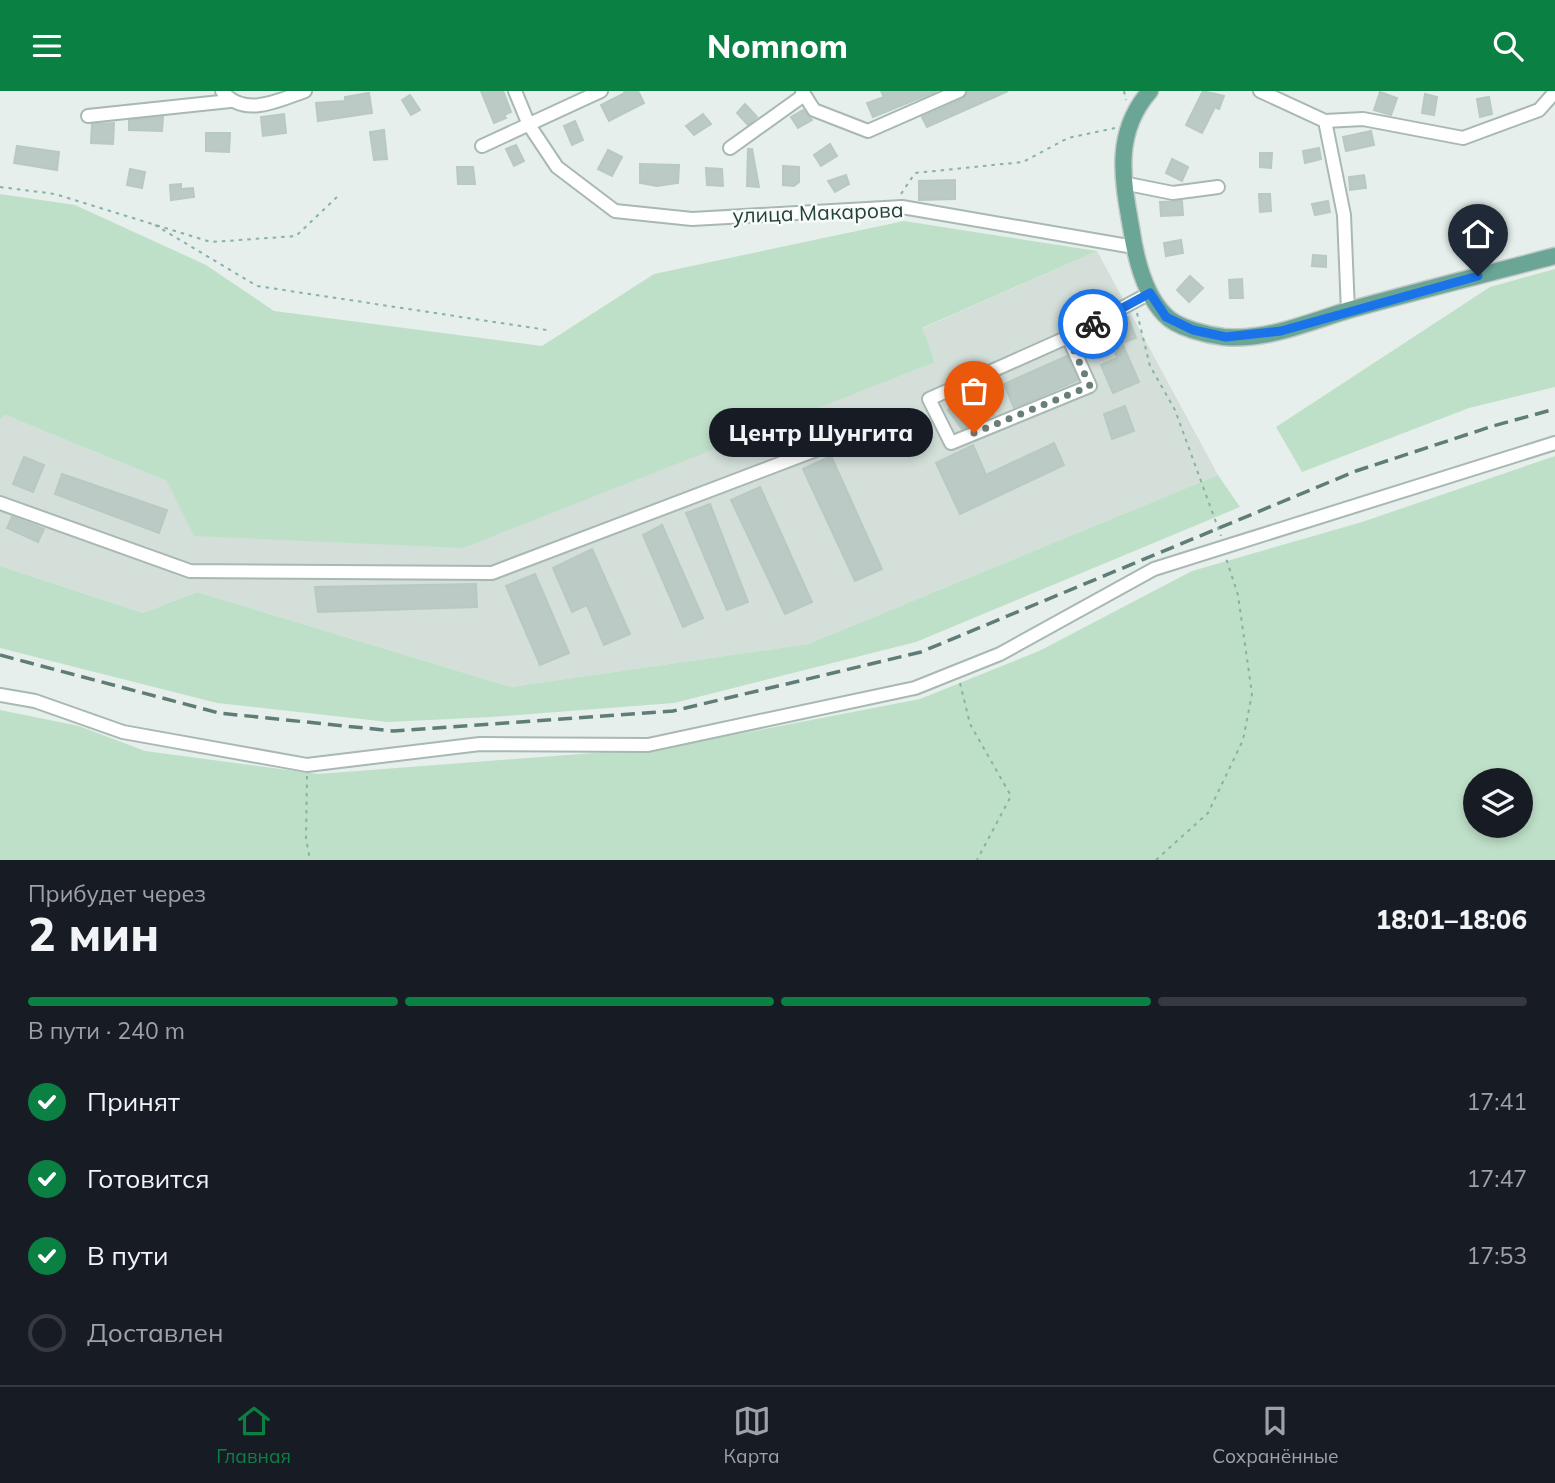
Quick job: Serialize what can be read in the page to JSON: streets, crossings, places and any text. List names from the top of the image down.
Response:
{
  "streets": {
    "street": ["улица Макарова"]
  },
  "places": ["Центр Шунгита"],
  "page": {
    "header": "Nomnom",
    "bubble": "Центр Шунгита",
    "heading": ["2 мин", "Прибудет через", "18:01–18:06"],
    "bar": "В пути · 240 m",
    "list": [
      ["Принят", "17:41"],
      ["Готовится", "17:47"],
      ["В пути", "17:53"],
      "Доставлен"
    ],
    "tabs": ["Главная", "Карта", "Сохранённые"]
  }
}
